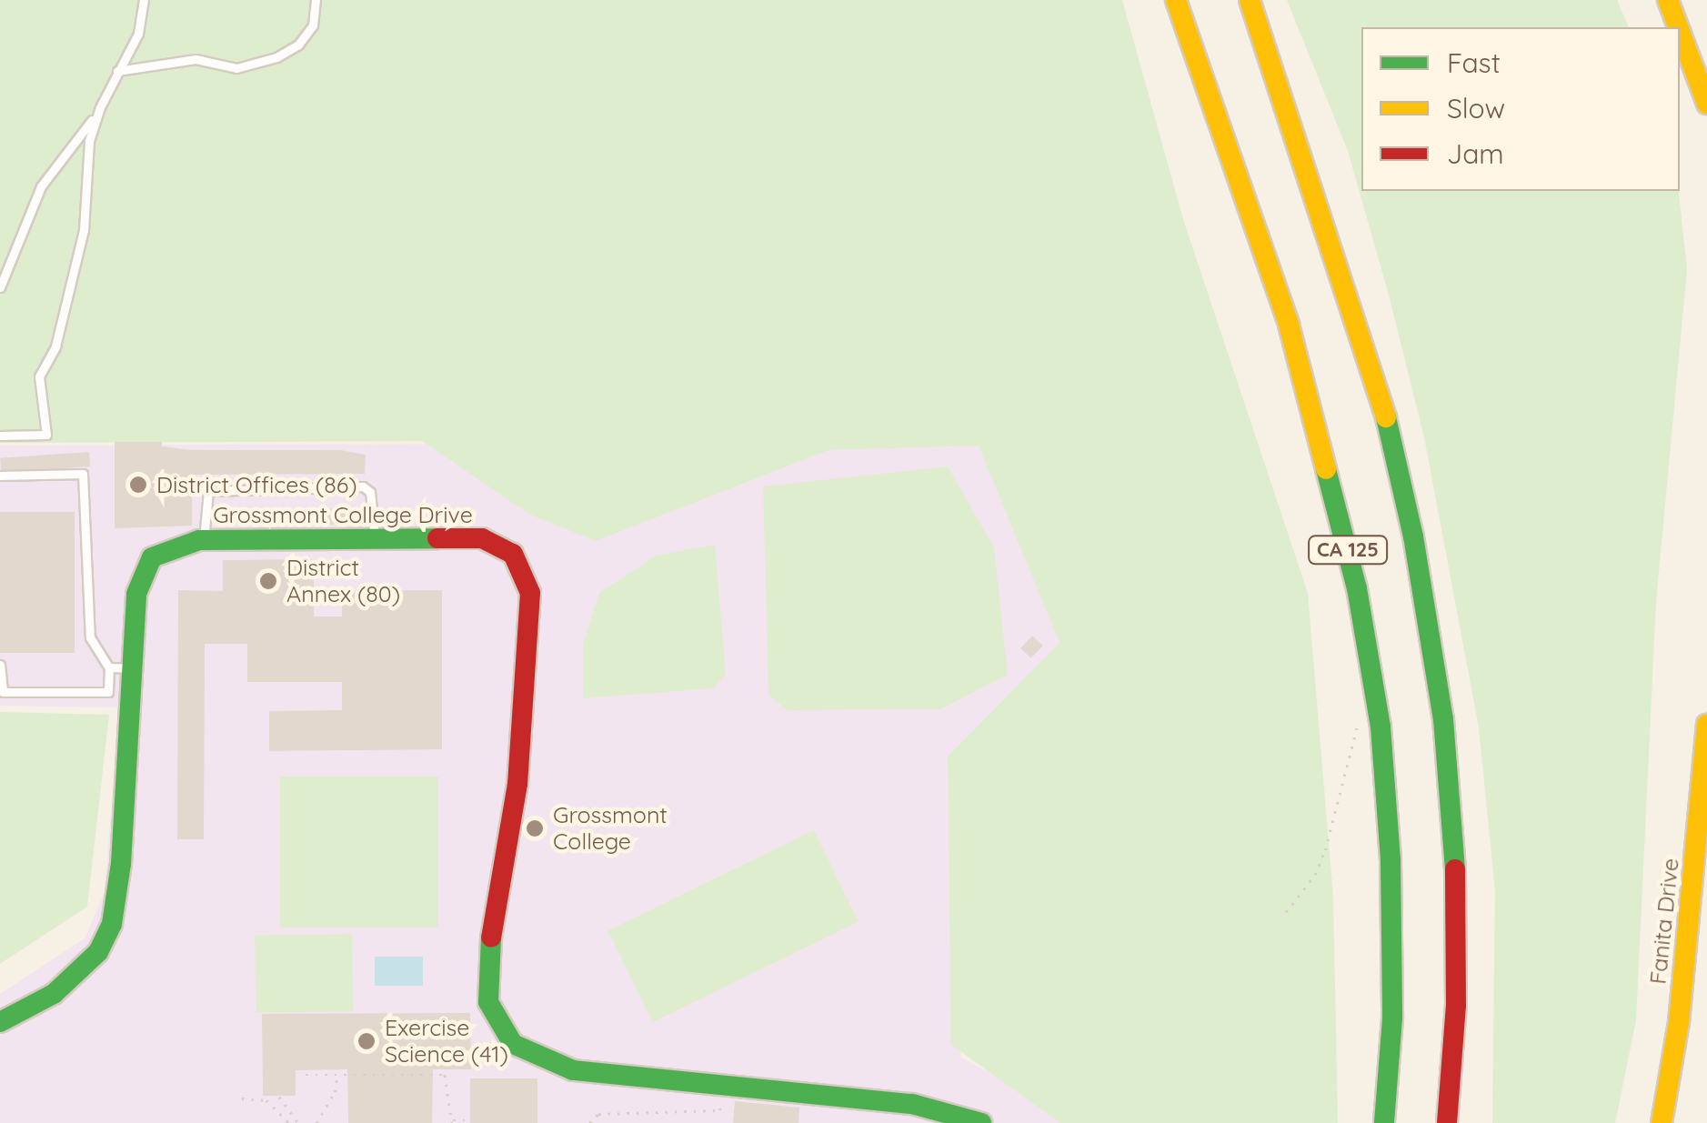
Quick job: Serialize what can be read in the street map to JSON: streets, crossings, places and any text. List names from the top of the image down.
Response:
{
  "streets": {
    "main road": ["Grossmont College Drive", "CA 125", "Fanita Drive"]
  },
  "places": [
    "District Offices (86)",
    "District Annex (80)",
    "Grossmont College",
    "Exercise Science (41)"
  ],
  "legend": ["Fast", "Slow", "Jam"]
}
